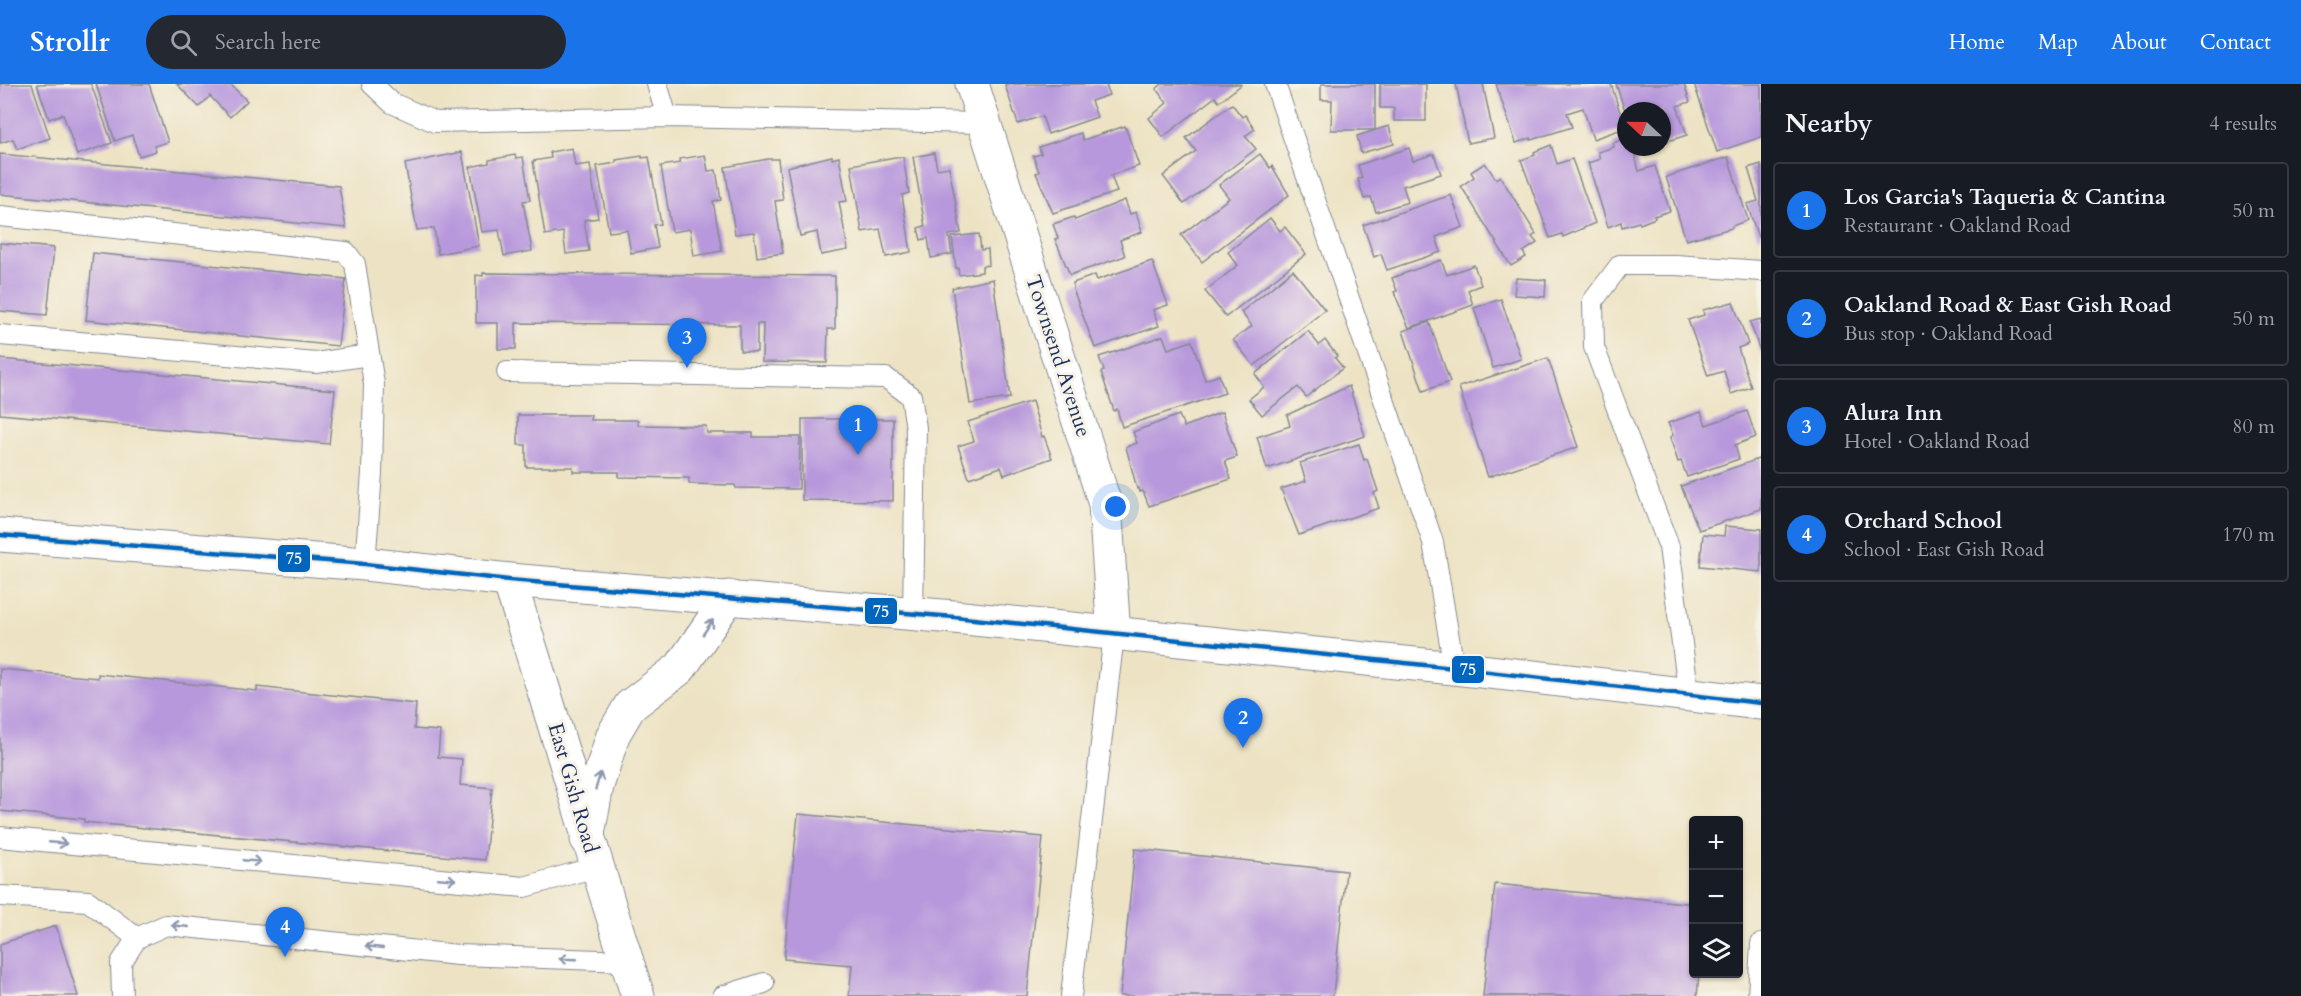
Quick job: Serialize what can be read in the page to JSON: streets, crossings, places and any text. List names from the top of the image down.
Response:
{
  "streets": {
    "main road": ["Townsend Avenue", "East Gish Road"]
  },
  "lines": ["transit line 75"],
  "north": "left",
  "page": {
    "header": "Strollr",
    "search": "Search here",
    "nav": [
      "Home",
      "Map",
      "About",
      "Contact"
    ],
    "heading": ["Nearby", "4 results"],
    "list": [
      {
        "mark": "1",
        "name": "Los Garcia's Taqueria & Cantina",
        "note": "Restaurant · Oakland Road",
        "value": "50 m"
      },
      {
        "mark": "2",
        "name": "Oakland Road & East Gish Road",
        "note": "Bus stop · Oakland Road",
        "value": "50 m"
      },
      {
        "mark": "3",
        "name": "Alura Inn",
        "note": "Hotel · Oakland Road",
        "value": "80 m"
      },
      {
        "mark": "4",
        "name": "Orchard School",
        "note": "School · East Gish Road",
        "value": "170 m"
      }
    ],
    "pins": [
      "3",
      "1",
      "2",
      "4"
    ],
    "map_buttons": ["+", "−"]
  }
}
